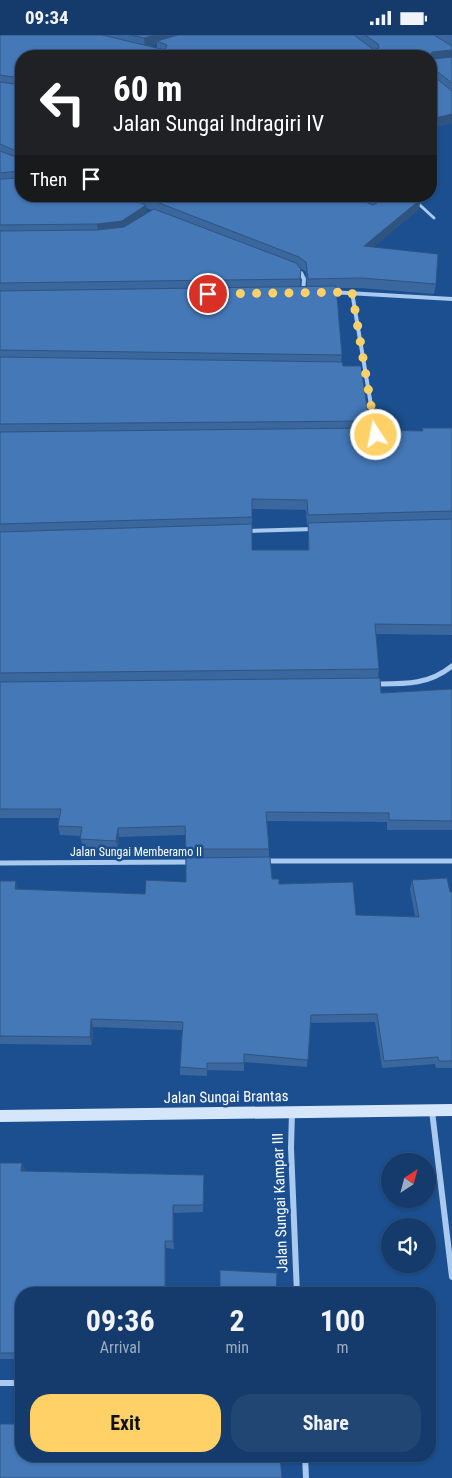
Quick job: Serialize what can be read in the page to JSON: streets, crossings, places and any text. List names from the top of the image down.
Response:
{
  "streets": {
    "street": ["Jalan Sungai Memberamo II", "Jalan Sungai Brantas", "Jalan Sungai Kampar III"]
  },
  "crossings": [
    ["Jalan Sungai Brantas", "Jalan Sungai Kampar III"]
  ],
  "north": "top right",
  "page": {
    "status": "09:34",
    "turn": ["60 m", "Jalan Sungai Indragiri IV"],
    "then": "Then",
    "eta": [
      "09:36",
      "Arrival",
      "2",
      "min",
      "100",
      "m"
    ],
    "buttons": ["Exit", "Share"]
  }
}
